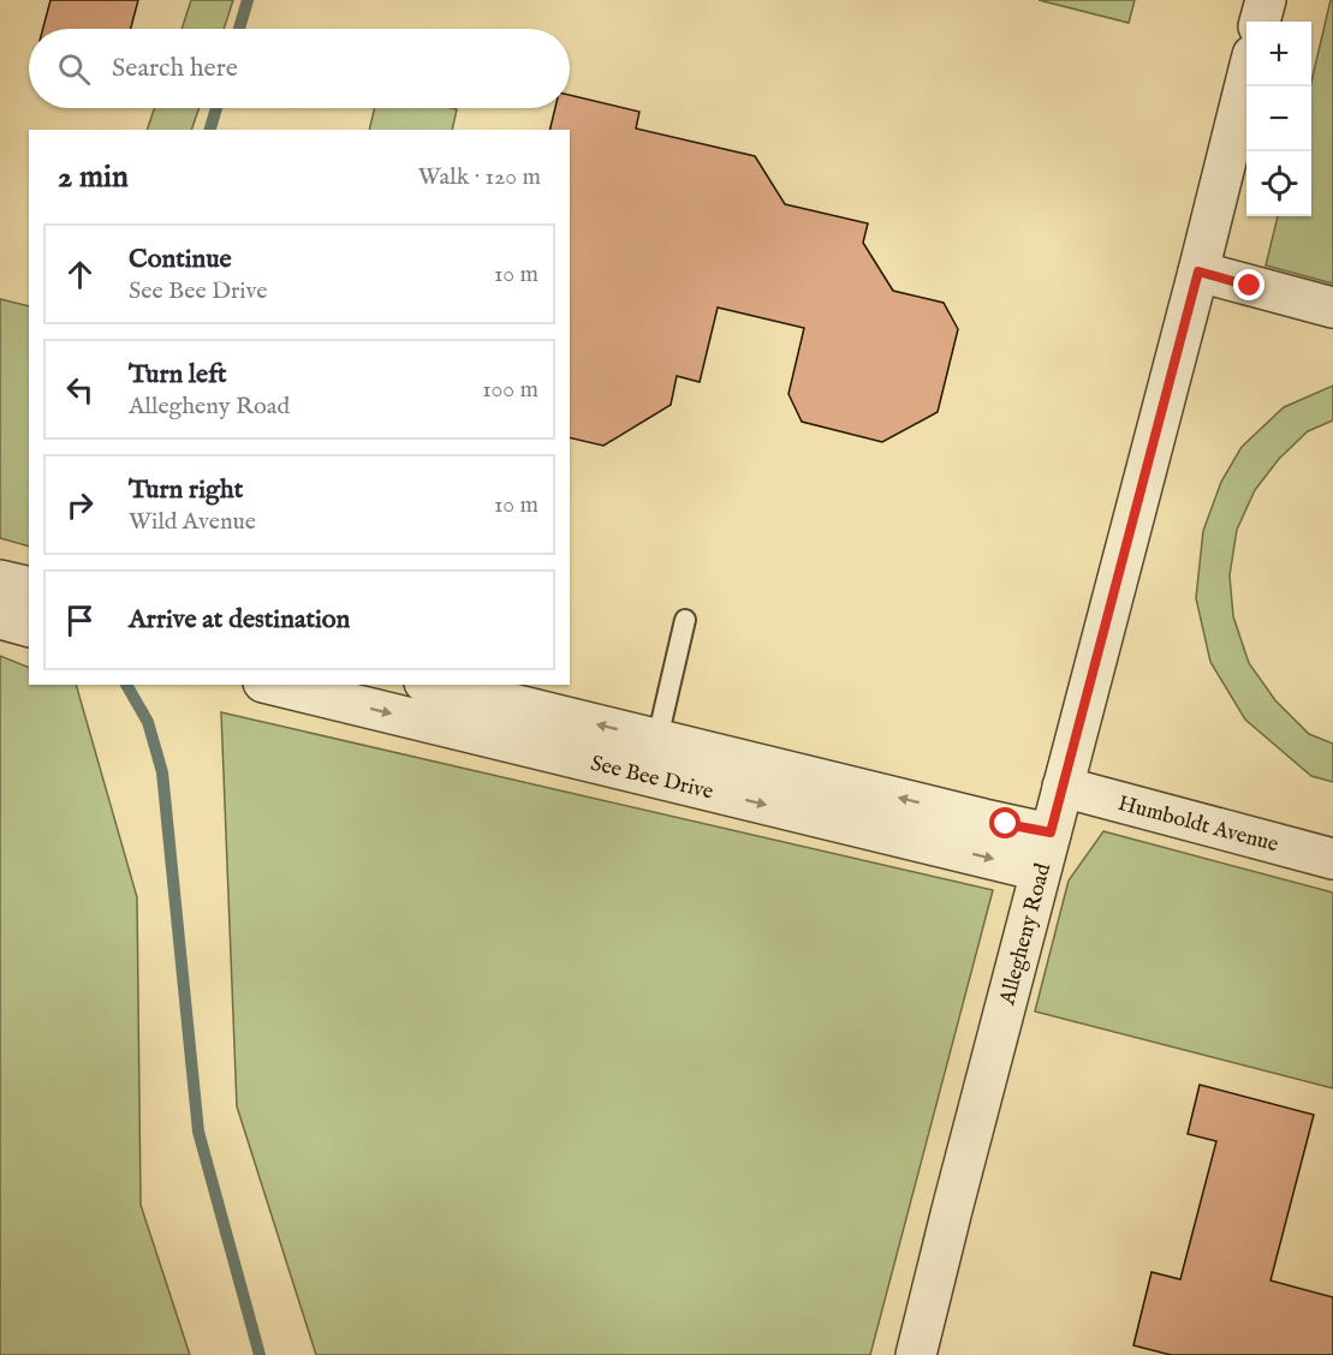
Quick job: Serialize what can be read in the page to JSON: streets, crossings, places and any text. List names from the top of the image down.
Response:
{
  "streets": {
    "street": ["See Bee Drive", "Humboldt Avenue", "Allegheny Road"]
  },
  "crossings": [
    ["See Bee Drive", "Allegheny Road"],
    ["Humboldt Avenue", "Allegheny Road"]
  ],
  "page": {
    "map_buttons": ["+", "−"],
    "search": "Search here",
    "heading": ["2 min", "Walk · 120 m"],
    "list": [
      ["Continue", "See Bee Drive", "10 m"],
      ["Turn left", "Allegheny Road", "100 m"],
      ["Turn right", "Wild Avenue", "10 m"],
      "Arrive at destination"
    ]
  }
}
